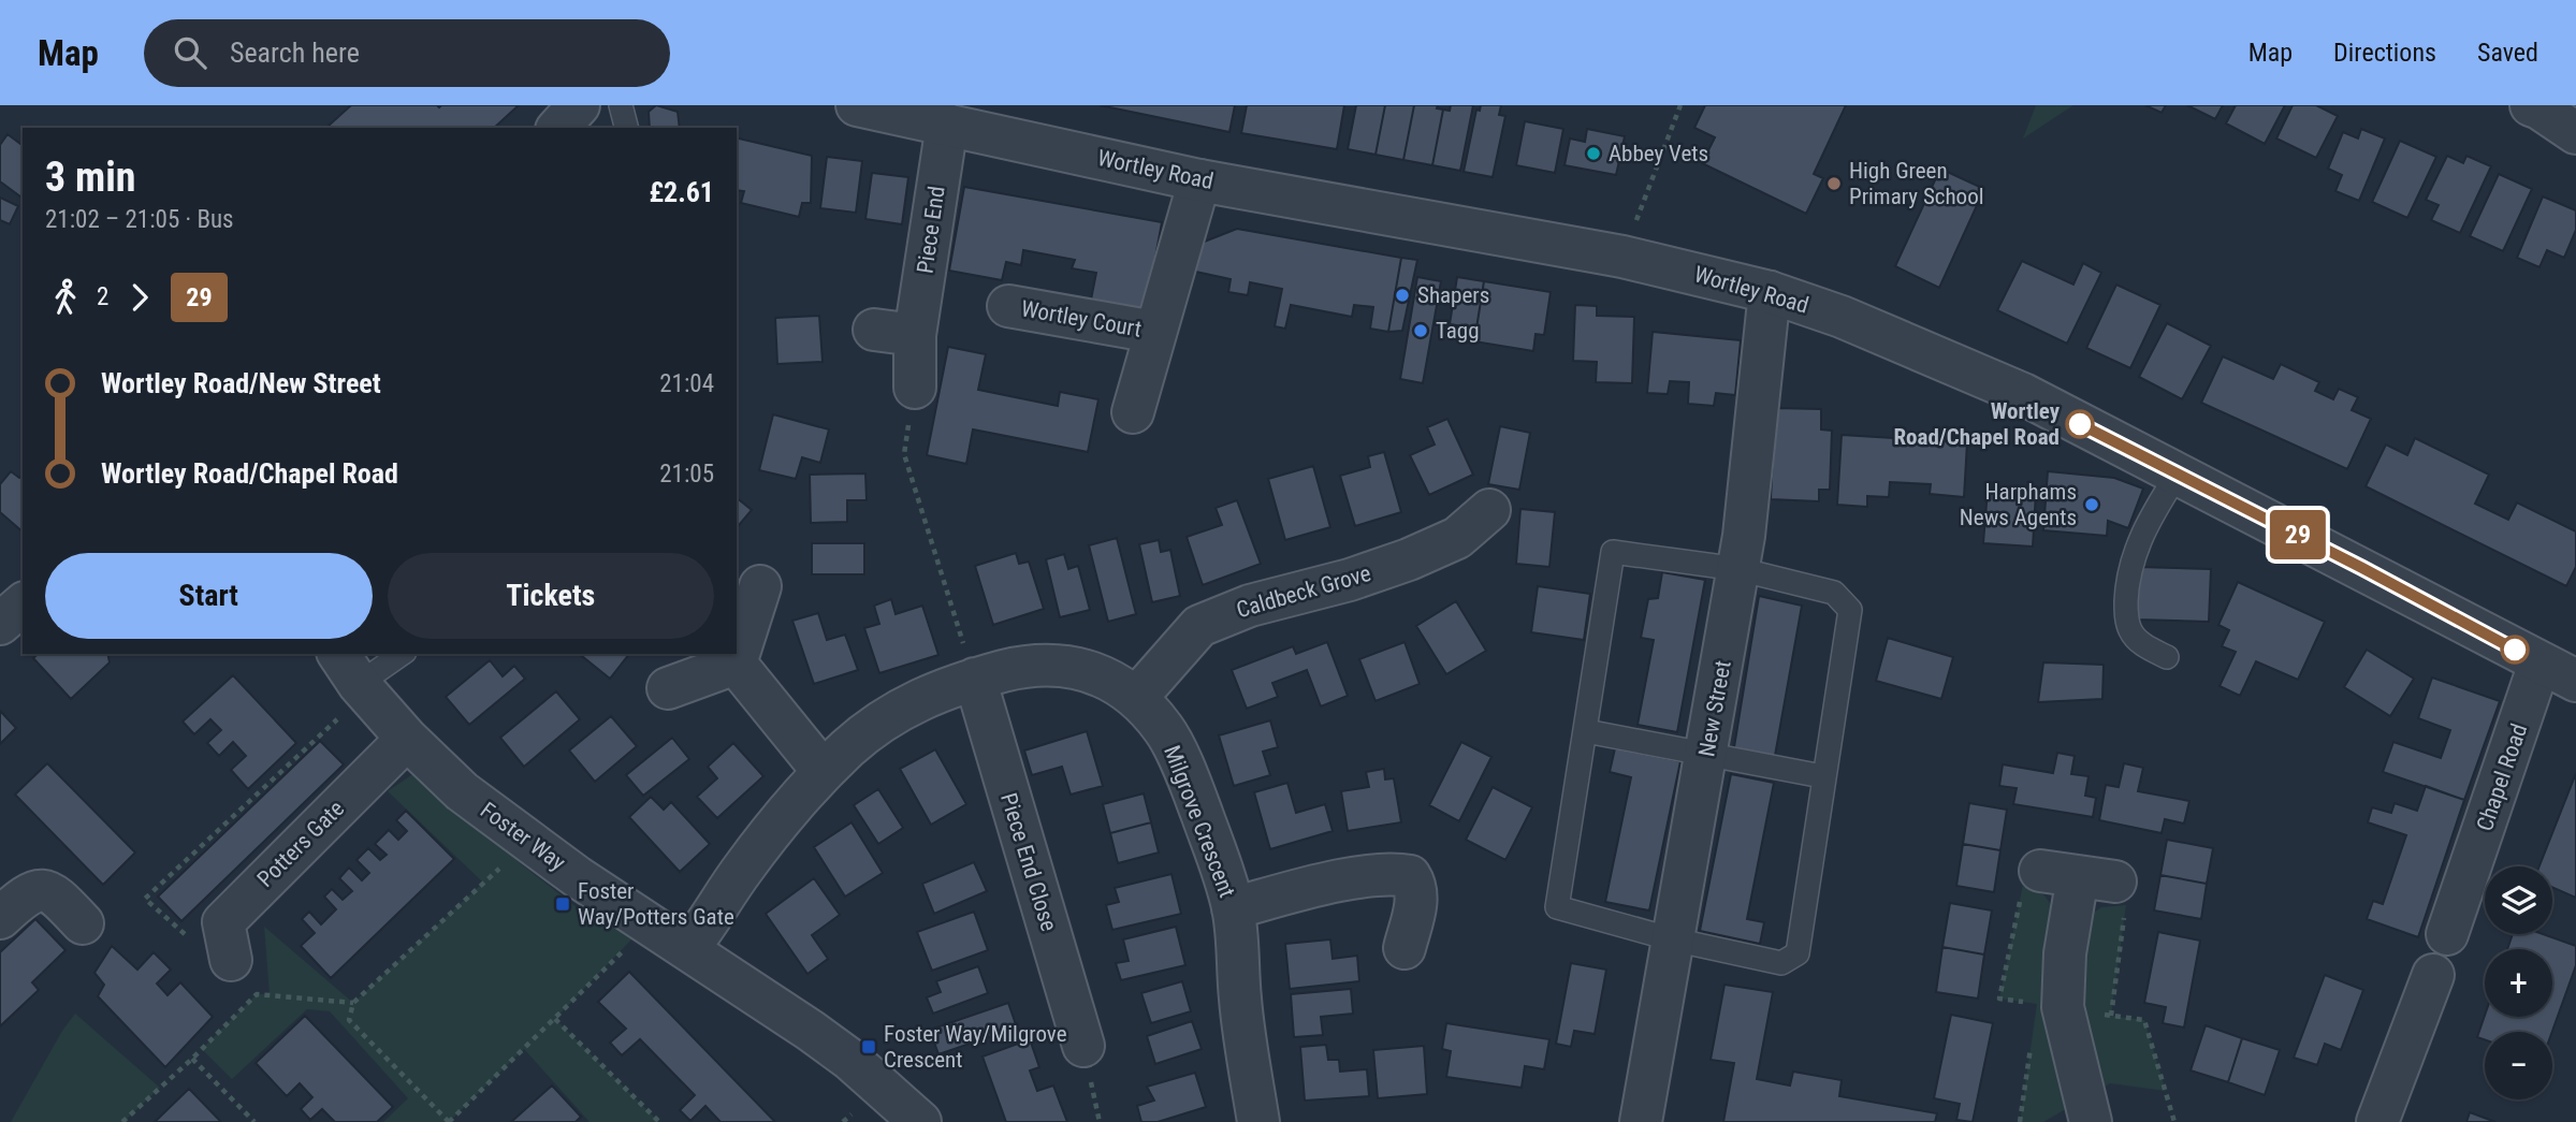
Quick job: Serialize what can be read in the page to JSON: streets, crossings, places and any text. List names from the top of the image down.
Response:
{
  "streets": {
    "street": [
      "Wortley Road",
      "Piece End",
      "Wortley Court",
      "Caldbeck Grove",
      "New Street",
      "Chapel Road",
      "Milgrove Crescent",
      "Foster Way",
      "Potters Gate",
      "Piece End Close"
    ]
  },
  "crossings": [
    ["Wortley Road", "Piece End"],
    ["Wortley Road", "Wortley Court"],
    ["Wortley Road", "New Street"],
    ["Wortley Road", "Chapel Road"],
    ["Caldbeck Grove", "Milgrove Crescent"],
    ["Milgrove Crescent", "Foster Way"],
    ["Milgrove Crescent", "Piece End Close"],
    ["Foster Way", "Potters Gate"]
  ],
  "places": {
    "other": [
      "Abbey Vets",
      "High Green Primary School",
      "Shapers",
      "Tagg",
      "Wortley Road/Chapel Road",
      "Harphams News Agents"
    ],
    "transit": ["Foster Way/Potters Gate", "Foster Way/Milgrove Crescent"]
  },
  "lines": ["bus line 29"],
  "page": {
    "header": "Map",
    "search": "Search here",
    "nav": ["Map", "Directions", "Saved"],
    "on_map": "29",
    "heading": ["3 min", "21:02 – 21:05 · Bus", "£2.61"],
    "legs": ["2", "29"],
    "list": [
      {
        "name": "Wortley Road/New Street",
        "value": "21:04"
      },
      {
        "name": "Wortley Road/Chapel Road",
        "value": "21:05"
      }
    ],
    "buttons": ["Start", "Tickets"],
    "map_buttons": ["+", "−"]
  }
}
